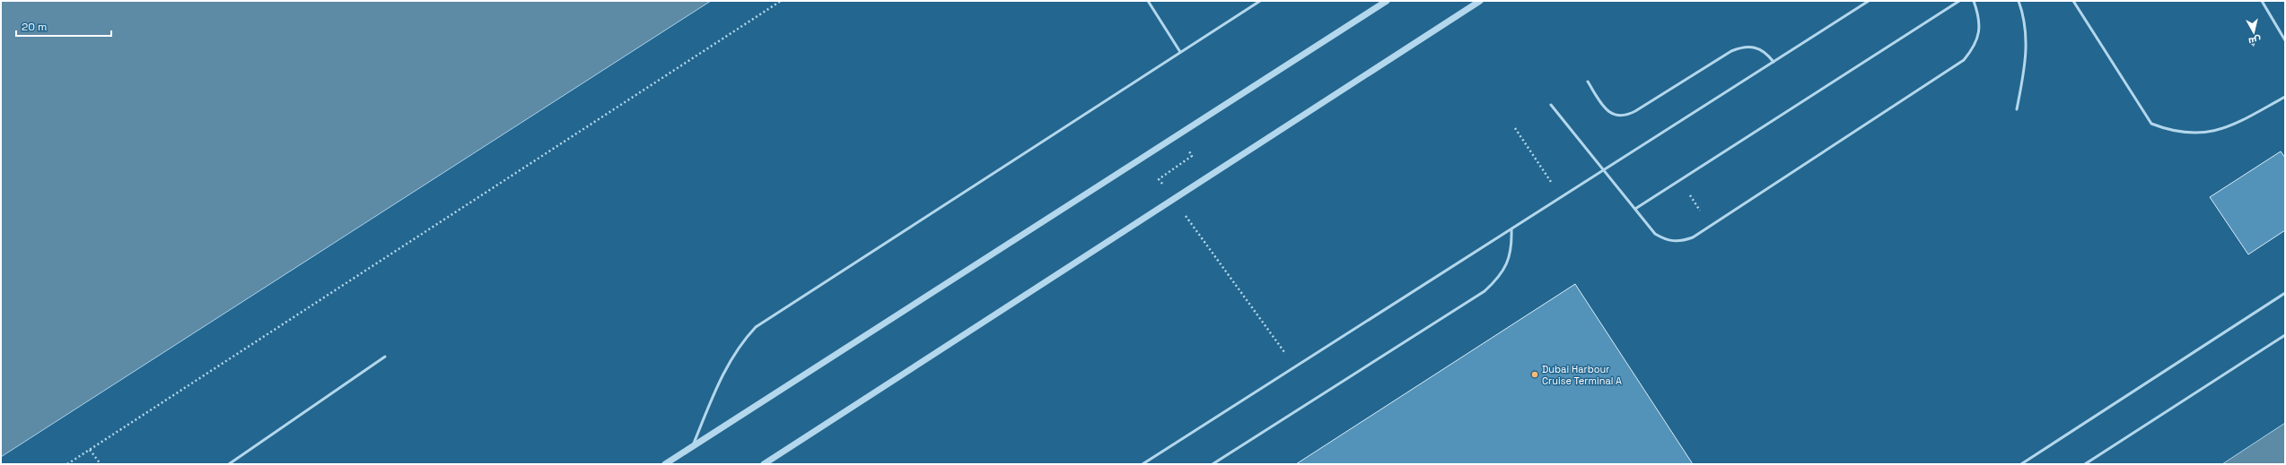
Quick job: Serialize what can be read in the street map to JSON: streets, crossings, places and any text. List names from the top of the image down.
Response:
{
  "places": ["Dubai Harbour Cruise Terminal A"],
  "scale_bar": "20 m",
  "north": "bottom"
}
